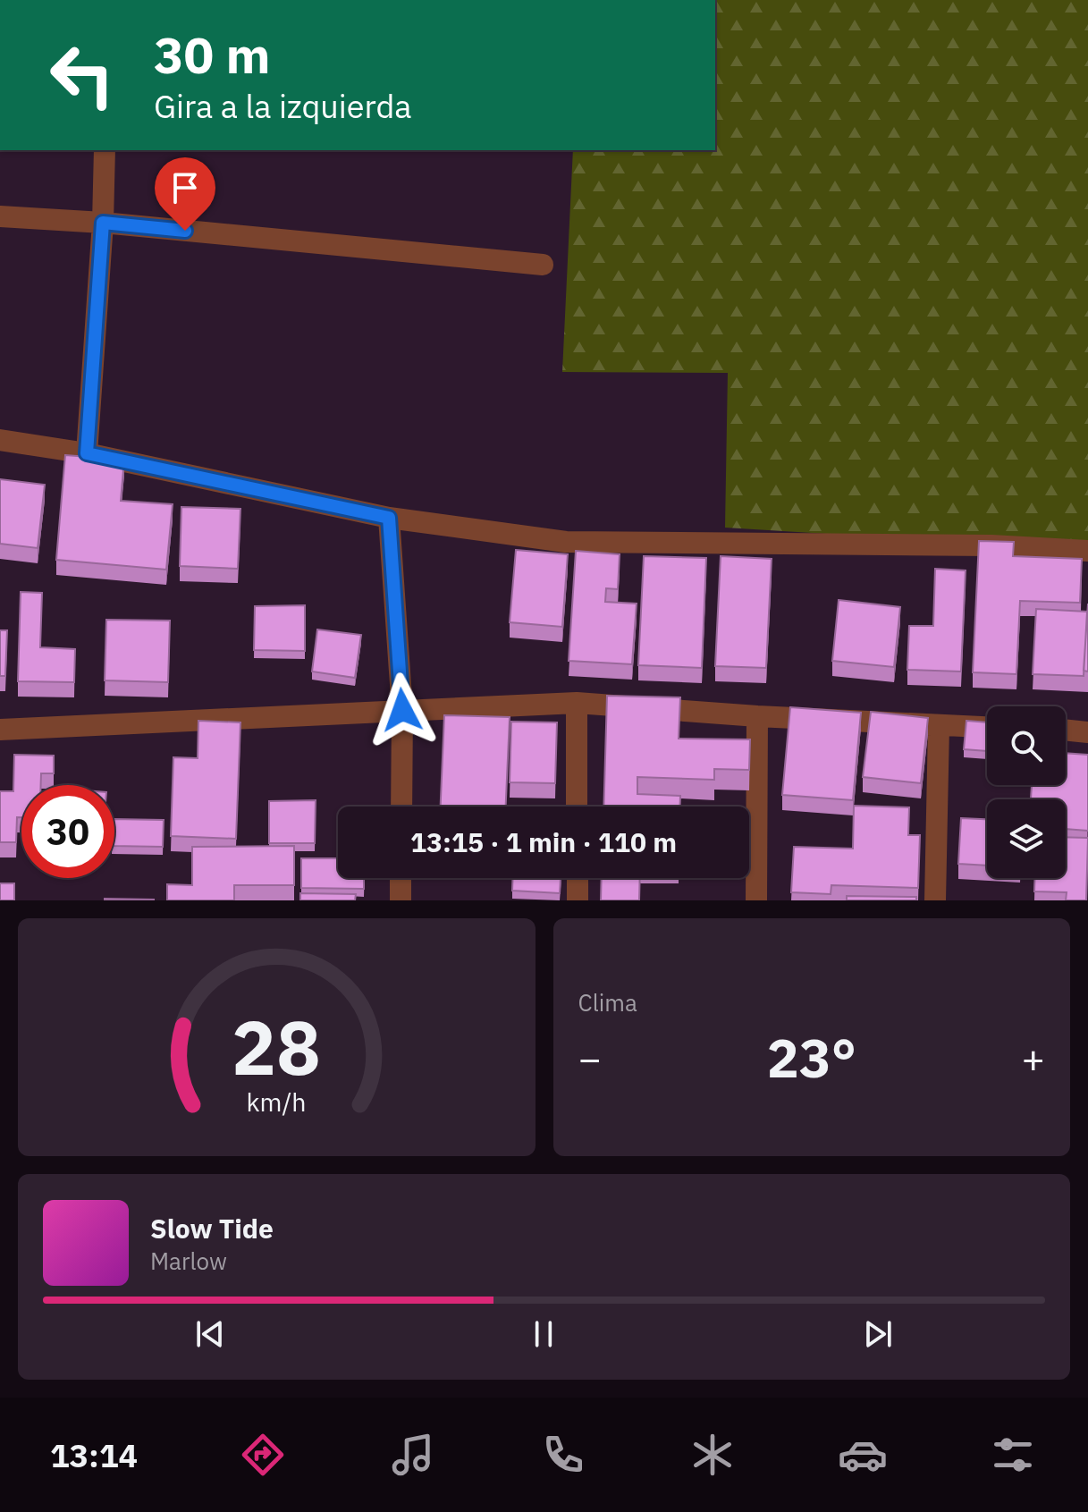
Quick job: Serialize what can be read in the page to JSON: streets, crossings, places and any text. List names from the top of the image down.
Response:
{
  "page": {
    "turn": ["30 m", "Gira a la izquierda"],
    "limit": "30",
    "trip": "13:15 · 1 min · 110 m",
    "tile": "Clima",
    "heat": ["−", "23°", "+"],
    "song": ["Slow Tide", "Marlow"],
    "tabs": "13:14",
    "gauge": ["28", "km/h"]
  }
}
